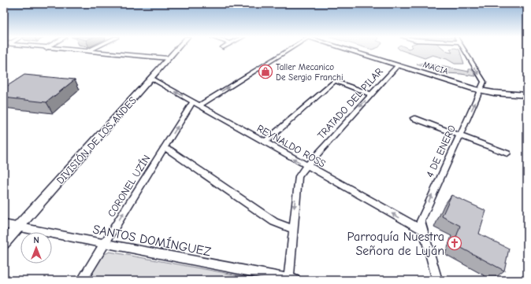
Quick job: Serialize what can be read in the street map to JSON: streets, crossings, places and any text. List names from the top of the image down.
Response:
{
  "streets": {
    "street": [
      "MACIA",
      "TRATADO DEL PILAR",
      "DIVISIÓN DE LOS ANDES",
      "REYNALDO ROSS",
      "4 DE ENERO",
      "CORONEL UZÍN",
      "SANTOS DOMÍNGUEZ"
    ]
  },
  "crossings": [
    ["MACIA", "TRATADO DEL PILAR"],
    ["MACIA", "4 DE ENERO"],
    ["TRATADO DEL PILAR", "REYNALDO ROSS"],
    ["TRATADO DEL PILAR", "SANTOS DOMÍNGUEZ"],
    ["DIVISIÓN DE LOS ANDES", "REYNALDO ROSS"],
    ["DIVISIÓN DE LOS ANDES", "SANTOS DOMÍNGUEZ"],
    ["REYNALDO ROSS", "4 DE ENERO"],
    ["REYNALDO ROSS", "CORONEL UZÍN"],
    ["CORONEL UZÍN", "SANTOS DOMÍNGUEZ"]
  ],
  "one_way": [
    "TRATADO DEL PILAR",
    "REYNALDO ROSS",
    "4 DE ENERO",
    "CORONEL UZÍN"
  ],
  "places": {
    "shop": ["Taller Mecanico De Sergio Franchi"],
    "church": ["Parroquía Nuestra Señora de Luján"]
  },
  "north": "top"
}
